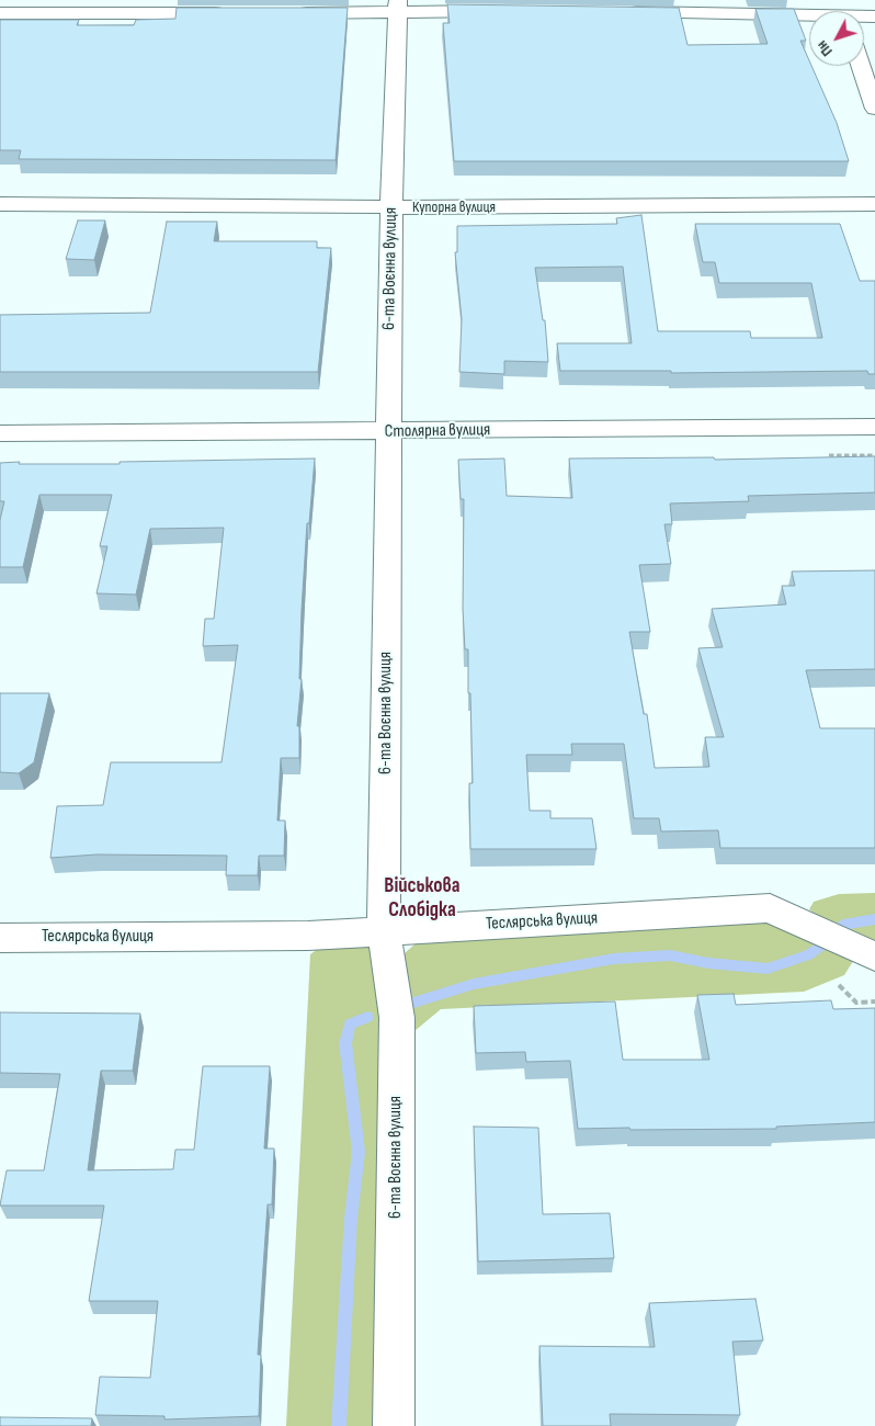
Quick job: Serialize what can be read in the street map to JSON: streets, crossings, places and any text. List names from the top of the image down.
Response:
{
  "streets": {
    "street": [
      "Купорна вулиця",
      "6-та Воєнна вулиця",
      "Столярна вулиця",
      "Теслярська вулиця"
    ]
  },
  "crossings": [
    ["Купорна вулиця", "6-та Воєнна вулиця"],
    ["6-та Воєнна вулиця", "Столярна вулиця"],
    ["6-та Воєнна вулиця", "Теслярська вулиця"]
  ],
  "districts": ["Військова Слобідка"],
  "north": "bottom left"
}
